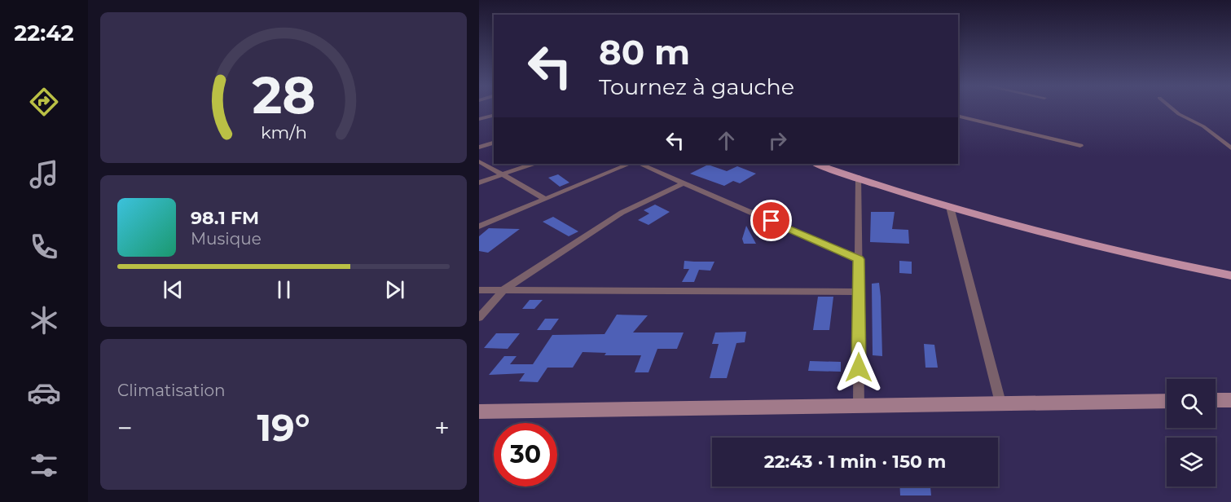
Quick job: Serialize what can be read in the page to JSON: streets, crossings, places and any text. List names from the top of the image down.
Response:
{
  "page": {
    "tabs": "22:42",
    "turn": ["80 m", "Tournez à gauche"],
    "song": ["98.1 FM", "Musique"],
    "tile": "Climatisation",
    "heat": ["−", "19°", "+"],
    "limit": "30",
    "trip": "22:43 · 1 min · 150 m",
    "gauge": ["28", "km/h"]
  }
}
